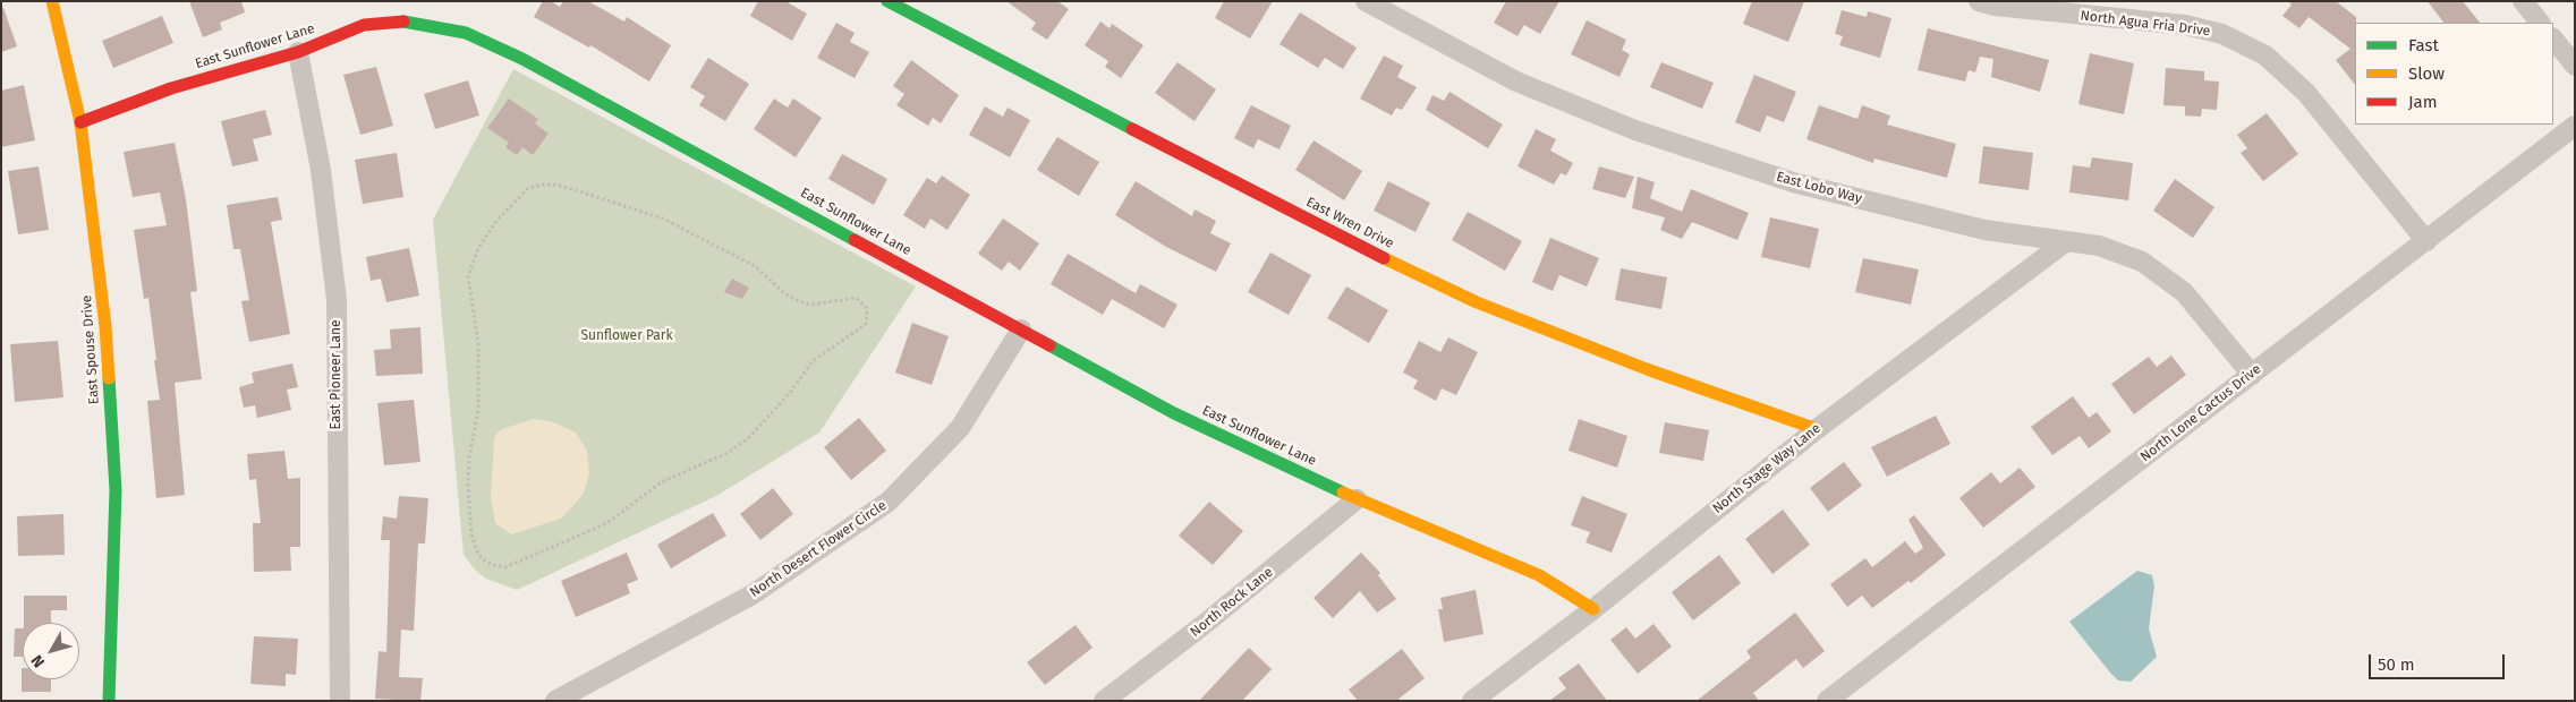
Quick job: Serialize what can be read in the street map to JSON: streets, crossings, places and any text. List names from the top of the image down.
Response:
{
  "streets": {
    "street": [
      "North Agua Fria Drive",
      "East Sunflower Lane",
      "East Lobo Way",
      "East Wren Drive",
      "East Spouse Drive",
      "East Pioneer Lane",
      "North Lone Cactus Drive",
      "North Stage Way Lane",
      "North Desert Flower Circle",
      "North Rock Lane"
    ]
  },
  "crossings": [
    ["North Agua Fria Drive", "North Lone Cactus Drive"],
    ["East Sunflower Lane", "East Spouse Drive"],
    ["East Sunflower Lane", "East Pioneer Lane"],
    ["East Sunflower Lane", "North Stage Way Lane"],
    ["East Sunflower Lane", "North Desert Flower Circle"],
    ["East Sunflower Lane", "North Rock Lane"],
    ["East Lobo Way", "North Lone Cactus Drive"],
    ["East Lobo Way", "North Stage Way Lane"],
    ["East Wren Drive", "North Stage Way Lane"]
  ],
  "parks": ["Sunflower Park"],
  "legend": ["Fast", "Slow", "Jam"],
  "scale_bar": "50 m",
  "north": "bottom left"
}
